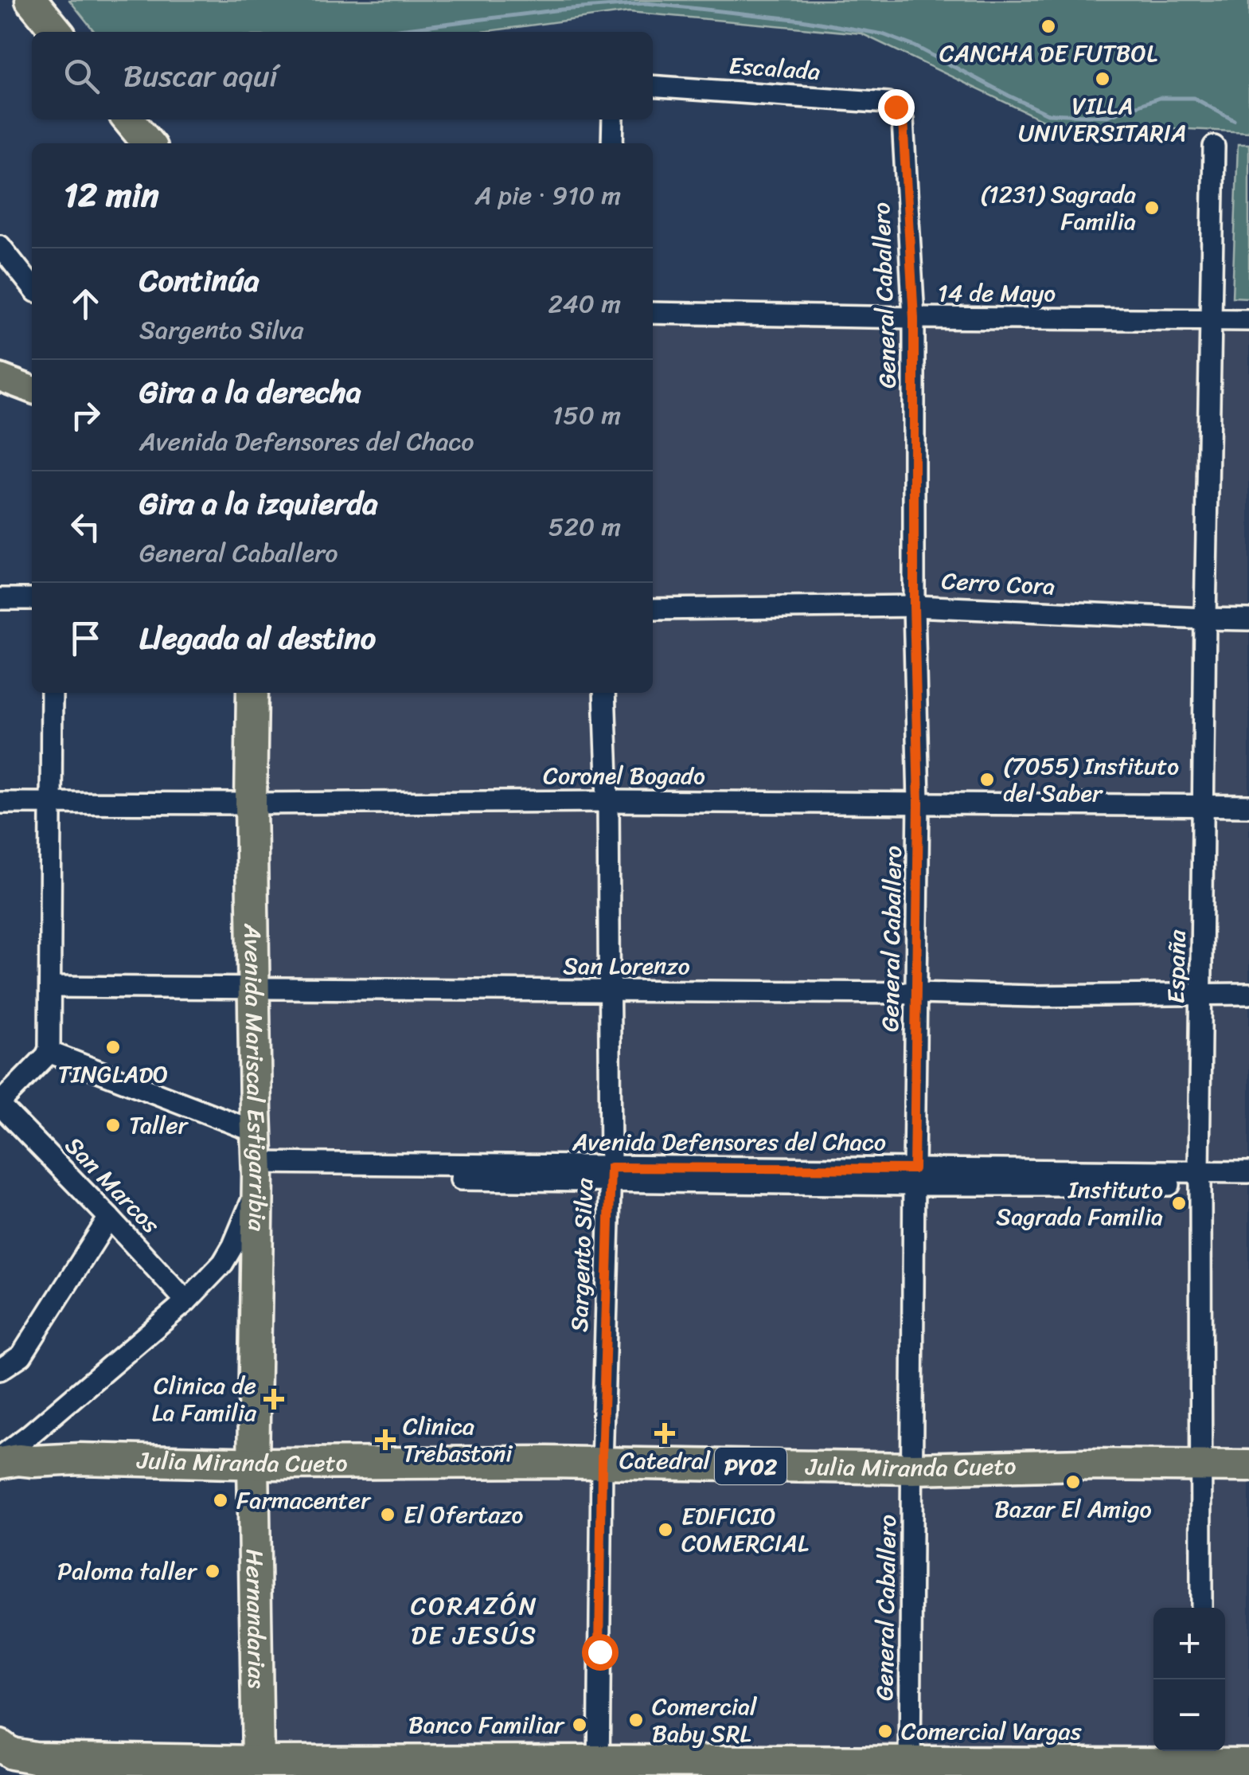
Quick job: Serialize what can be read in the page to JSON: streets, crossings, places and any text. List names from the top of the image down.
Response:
{
  "streets": {
    "highway": [
      "Avenida Mariscal Estigarribia",
      "Julia Miranda Cueto",
      "PY02",
      "Hernandarias"
    ],
    "street": [
      "Escalada",
      "14 de Mayo",
      "General Caballero",
      "Cerro Cora",
      "Coronel Bogado",
      "San Lorenzo",
      "España",
      "Avenida Defensores del Chaco",
      "San Marcos",
      "Sargento Silva"
    ]
  },
  "crossings": [
    ["Escalada", "General Caballero"],
    ["14 de Mayo", "General Caballero"],
    ["14 de Mayo", "España"],
    ["General Caballero", "Cerro Cora"],
    ["General Caballero", "Coronel Bogado"],
    ["General Caballero", "San Lorenzo"],
    ["General Caballero", "Avenida Defensores del Chaco"],
    ["General Caballero", "Julia Miranda Cueto"],
    ["Cerro Cora", "España"],
    ["Coronel Bogado", "España"],
    ["Coronel Bogado", "Avenida Mariscal Estigarribia"],
    ["Coronel Bogado", "Sargento Silva"],
    ["San Lorenzo", "España"],
    ["San Lorenzo", "Avenida Mariscal Estigarribia"],
    ["San Lorenzo", "Sargento Silva"],
    ["España", "Avenida Defensores del Chaco"],
    ["España", "Julia Miranda Cueto"],
    ["Avenida Mariscal Estigarribia", "Avenida Defensores del Chaco"],
    ["Avenida Mariscal Estigarribia", "Julia Miranda Cueto"],
    ["Avenida Mariscal Estigarribia", "Hernandarias"],
    ["Avenida Defensores del Chaco", "Sargento Silva"],
    ["Sargento Silva", "Julia Miranda Cueto"],
    ["Julia Miranda Cueto", "Hernandarias"]
  ],
  "districts": ["CORAZÓN DE JESÚS"],
  "places": {
    "other": [
      "CANCHA DE FUTBOL",
      "VILLA UNIVERSITARIA",
      "(1231) Sagrada Familia",
      "(7055) Instituto del Saber",
      "TINGLADO",
      "Taller",
      "Instituto Sagrada Familia",
      "Bazar El Amigo",
      "Farmacenter",
      "El Ofertazo",
      "EDIFICIO COMERCIAL",
      "Paloma taller",
      "Comercial Baby SRL",
      "Banco Familiar",
      "Comercial Vargas"
    ],
    "health": ["Clinica de La Familia", "Catedral", "Clinica Trebastoni"]
  },
  "page": {
    "search": "Buscar aquí",
    "heading": ["12 min", "A pie · 910 m"],
    "list": [
      ["Continúa", "Sargento Silva", "240 m"],
      ["Gira a la derecha", "Avenida Defensores del Chaco", "150 m"],
      ["Gira a la izquierda", "General Caballero", "520 m"],
      "Llegada al destino"
    ],
    "map_buttons": ["+", "−"]
  }
}
